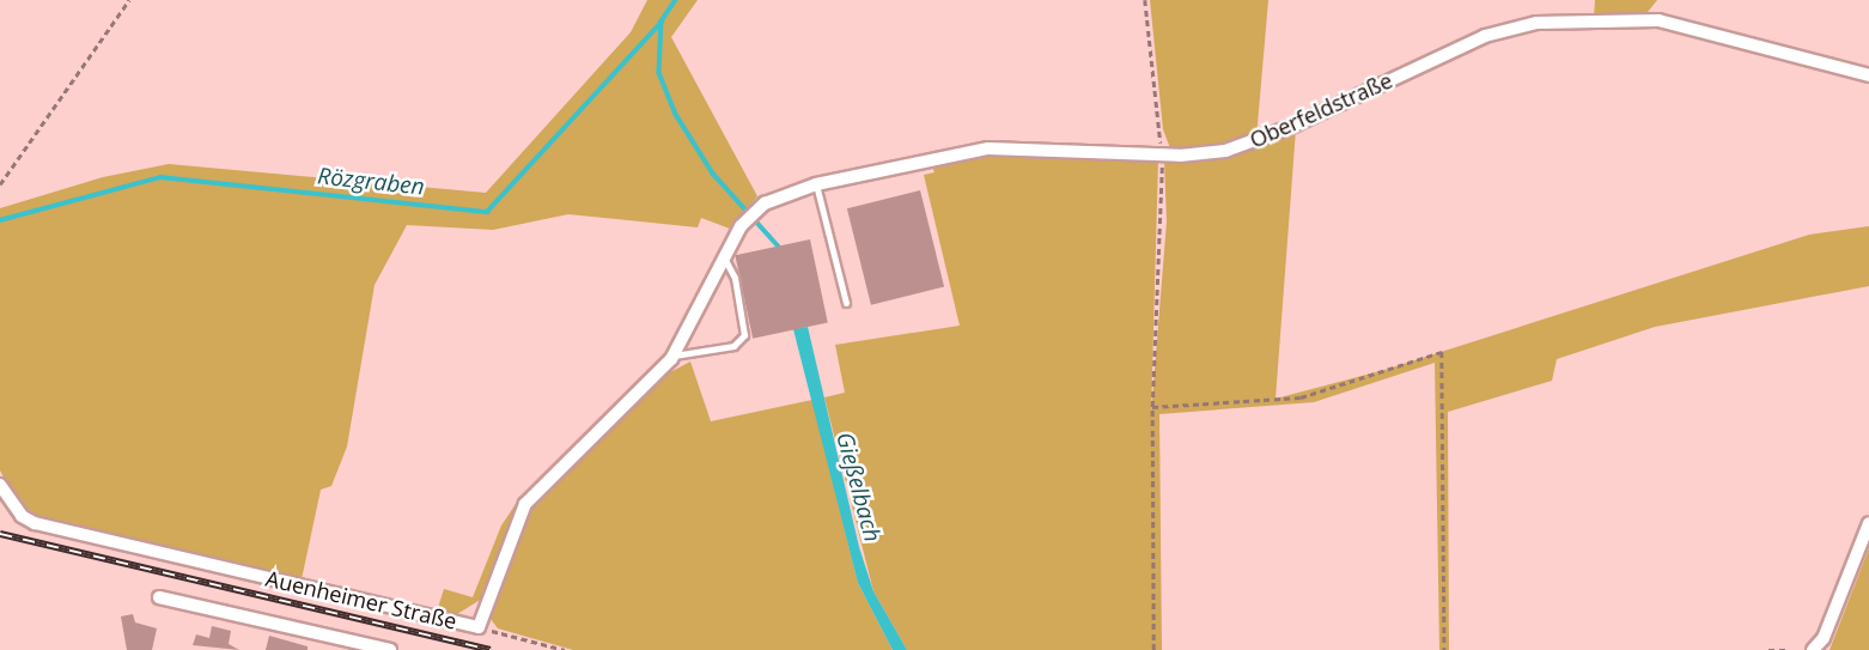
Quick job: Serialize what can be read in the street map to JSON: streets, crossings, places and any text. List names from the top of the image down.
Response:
{
  "streets": {
    "street": ["Oberfeldstraße", "Auenheimer Straße"]
  },
  "crossings": [
    ["Oberfeldstraße", "Auenheimer Straße"]
  ],
  "water": ["Rözgraben", "Gießelbach"]
}
